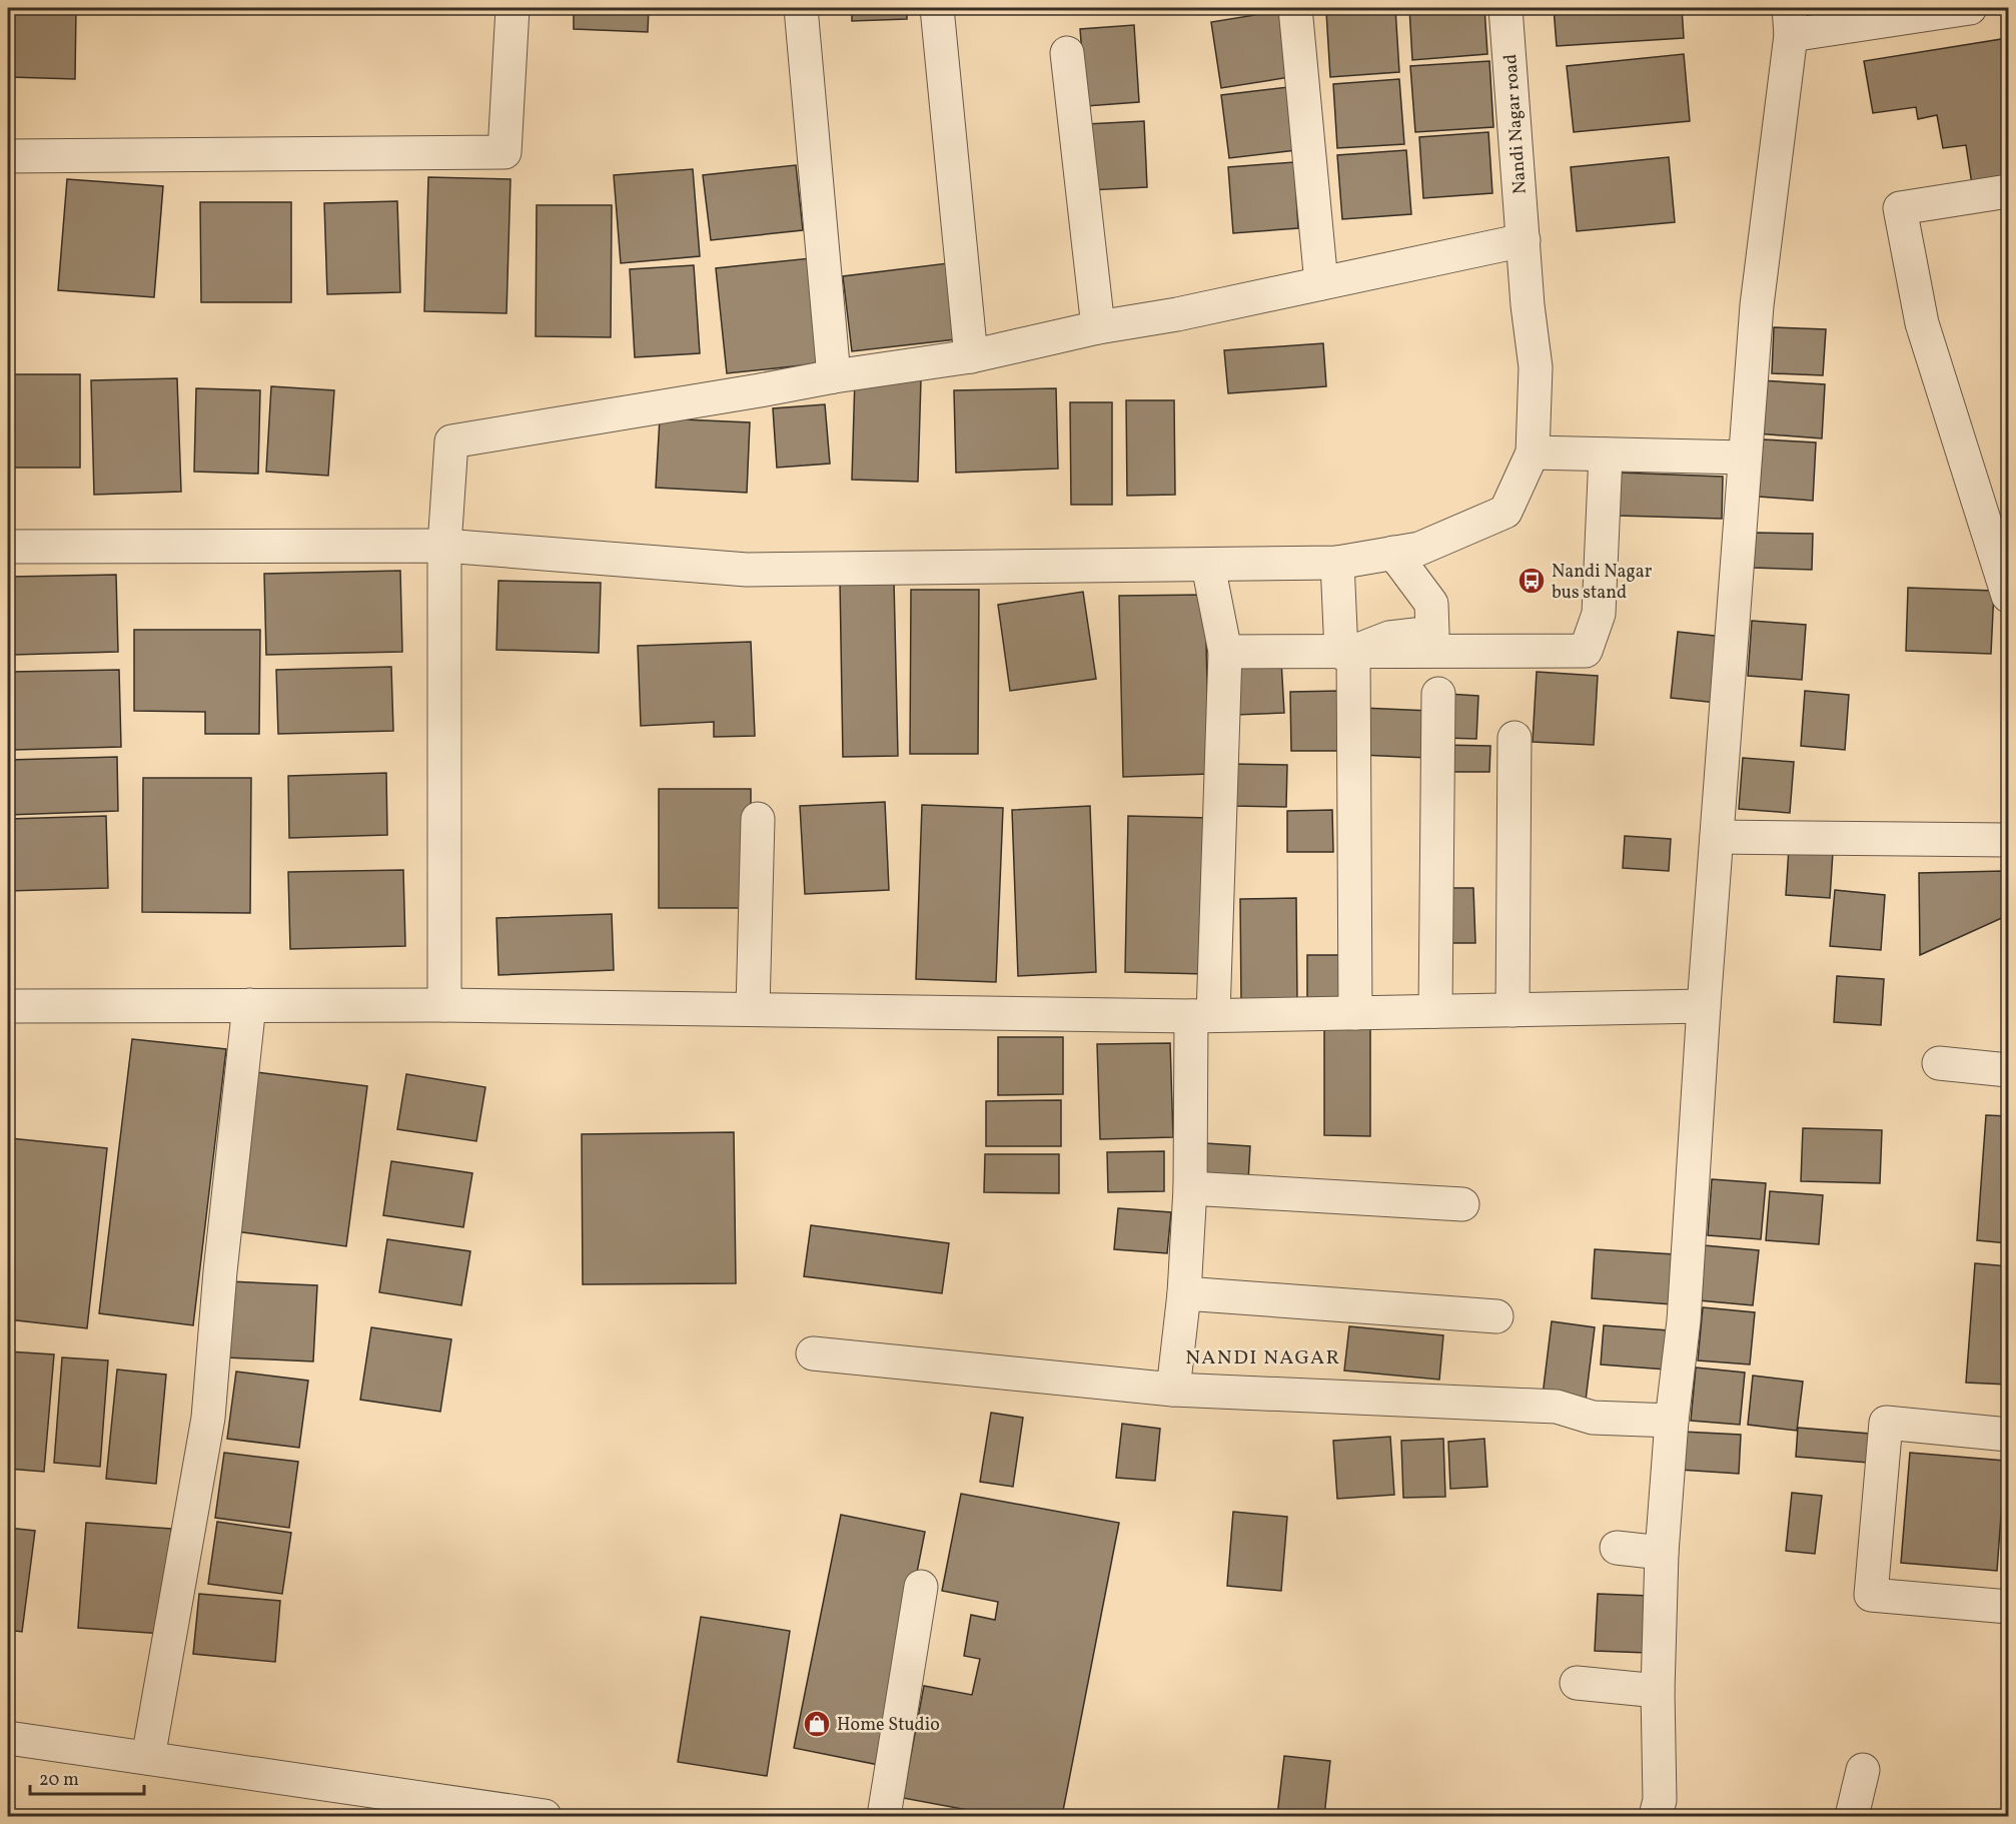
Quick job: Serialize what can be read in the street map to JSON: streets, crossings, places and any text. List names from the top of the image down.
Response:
{
  "streets": {
    "street": ["Nandi Nagar road"]
  },
  "districts": ["NANDI NAGAR"],
  "places": {
    "bus stop": ["Nandi Nagar bus stand"],
    "shop": ["Home Studio"]
  },
  "scale_bar": "20 m"
}
